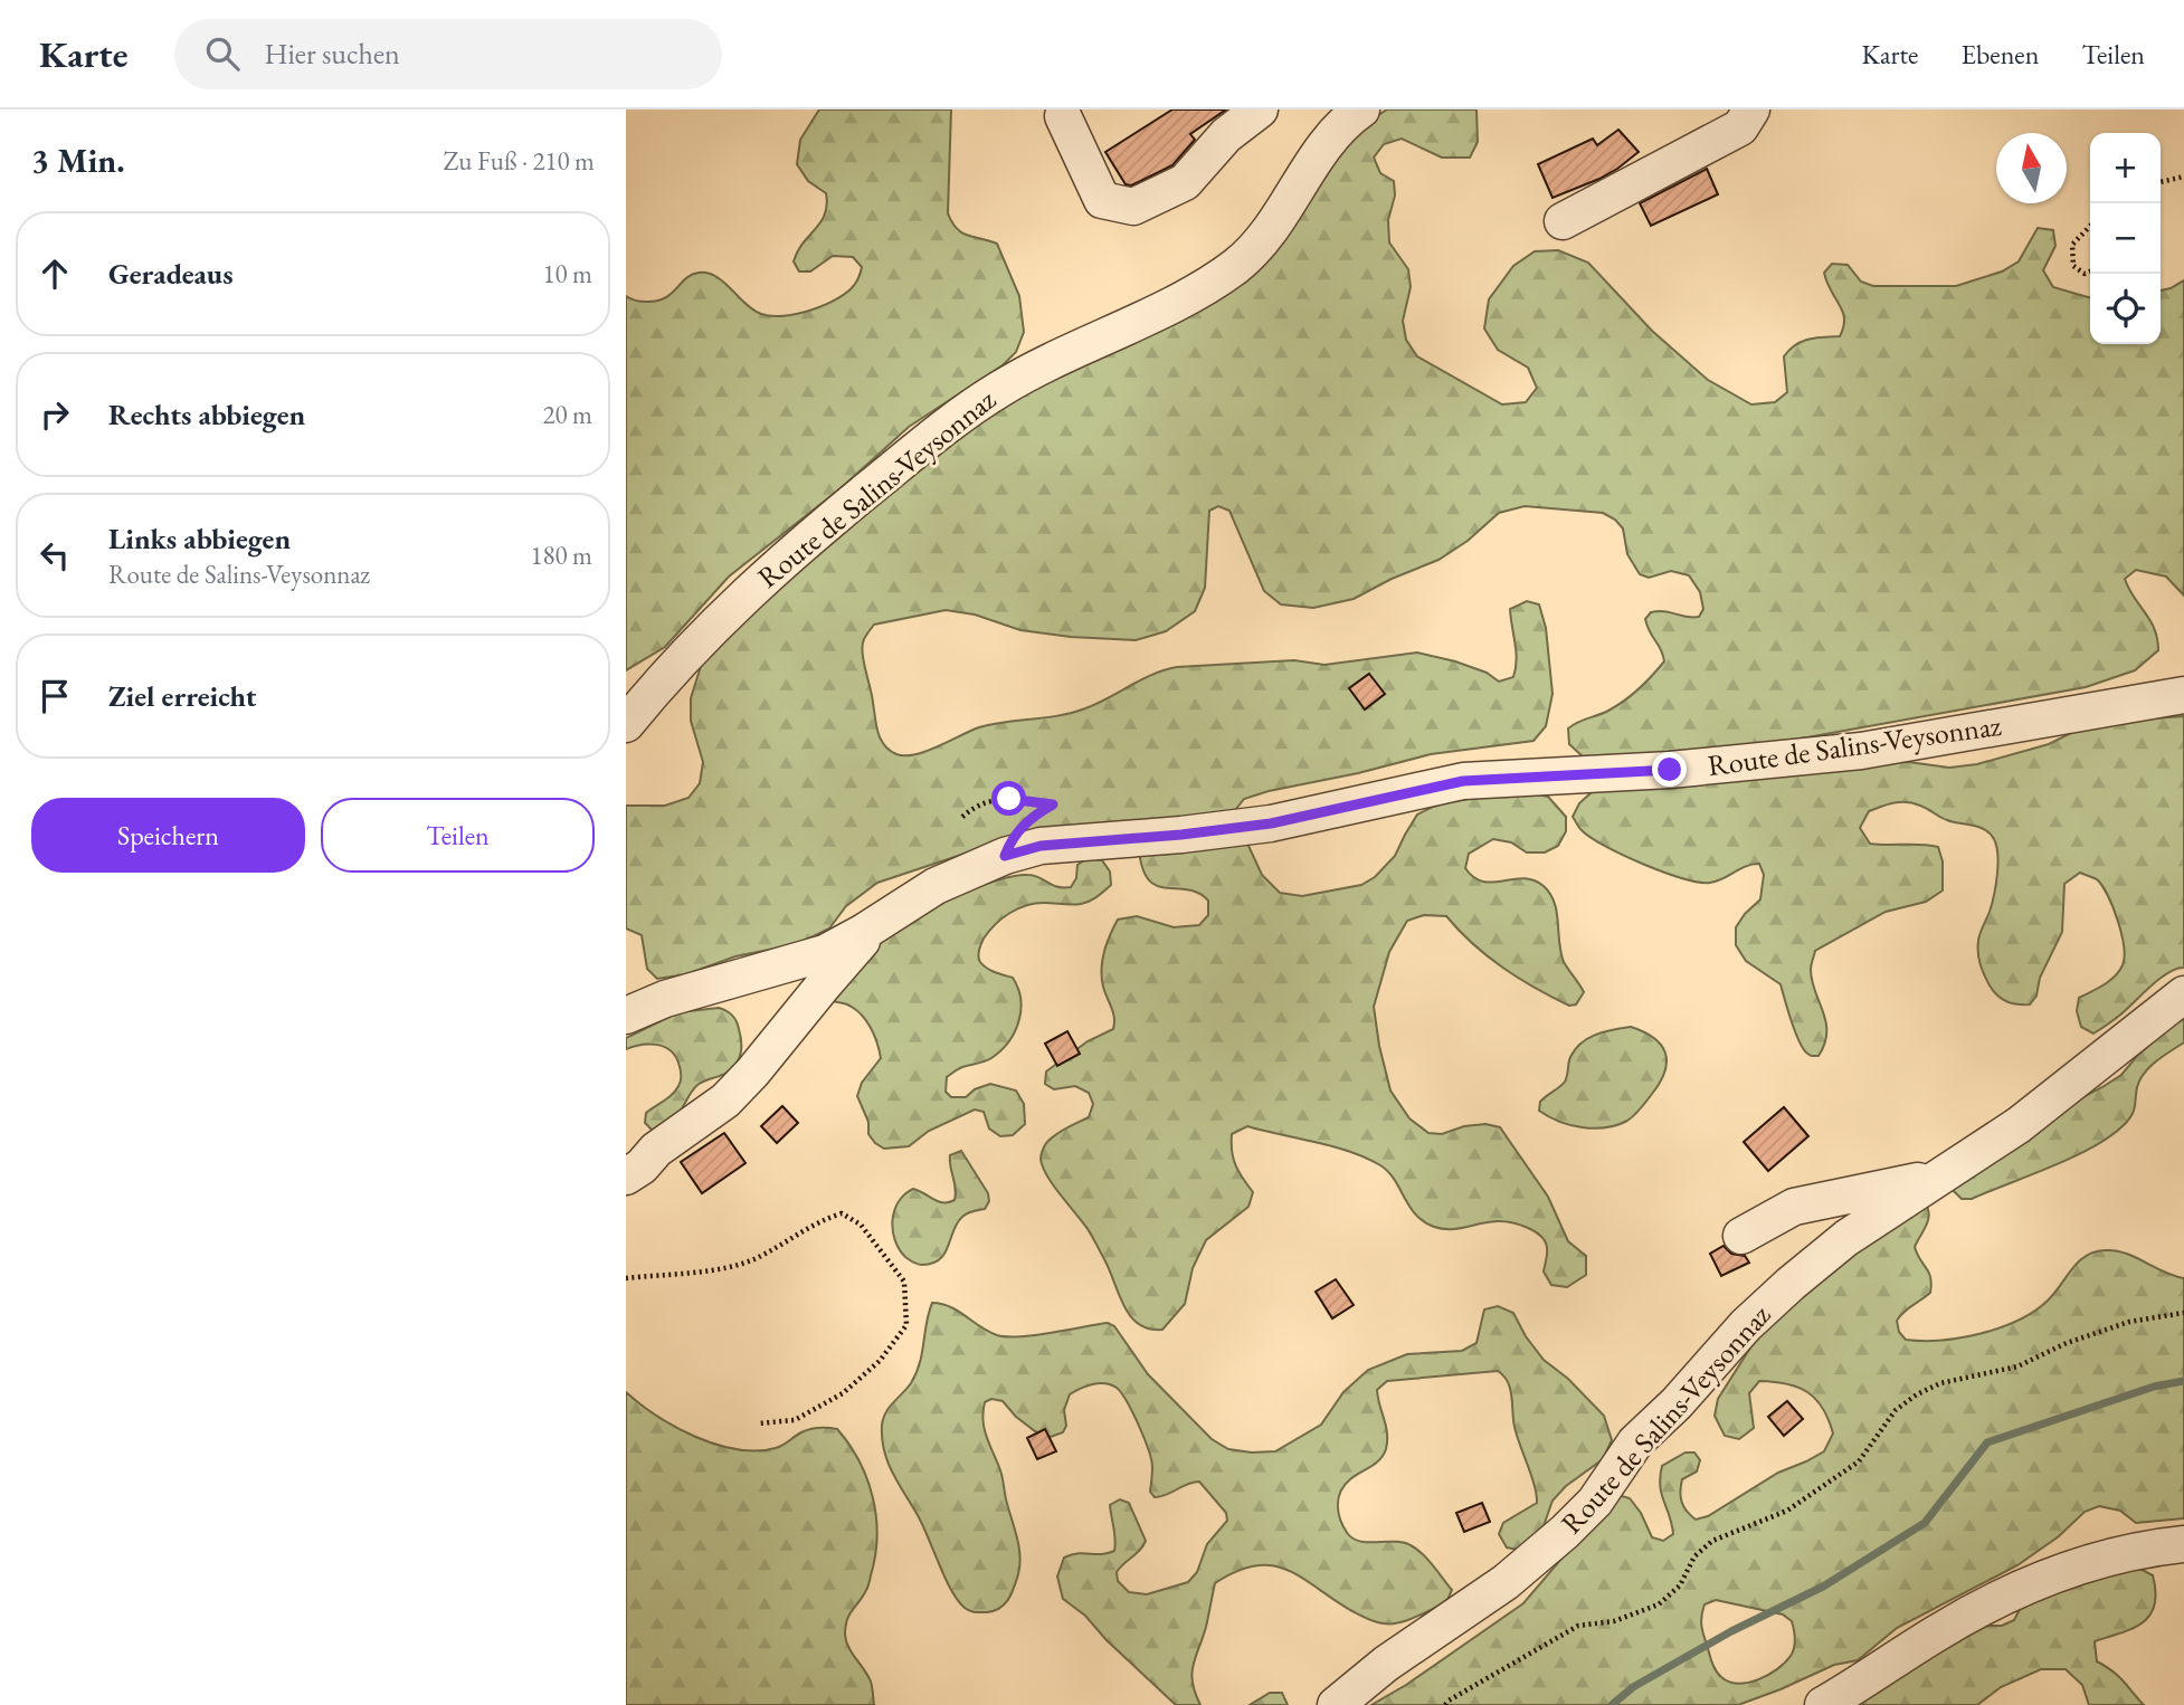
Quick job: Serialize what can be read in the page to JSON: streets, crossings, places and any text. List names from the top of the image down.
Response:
{
  "streets": {
    "street": ["Route de Salins-Veysonnaz"]
  },
  "north": "top",
  "page": {
    "header": "Karte",
    "search": "Hier suchen",
    "nav": ["Karte", "Ebenen", "Teilen"],
    "heading": ["3 Min.", "Zu Fuß · 210 m"],
    "map_buttons": ["+", "−"],
    "list": [
      ["Geradeaus", "10 m"],
      ["Rechts abbiegen", "20 m"],
      ["Links abbiegen", "Route de Salins-Veysonnaz", "180 m"],
      "Ziel erreicht"
    ],
    "buttons": ["Speichern", "Teilen"]
  }
}
